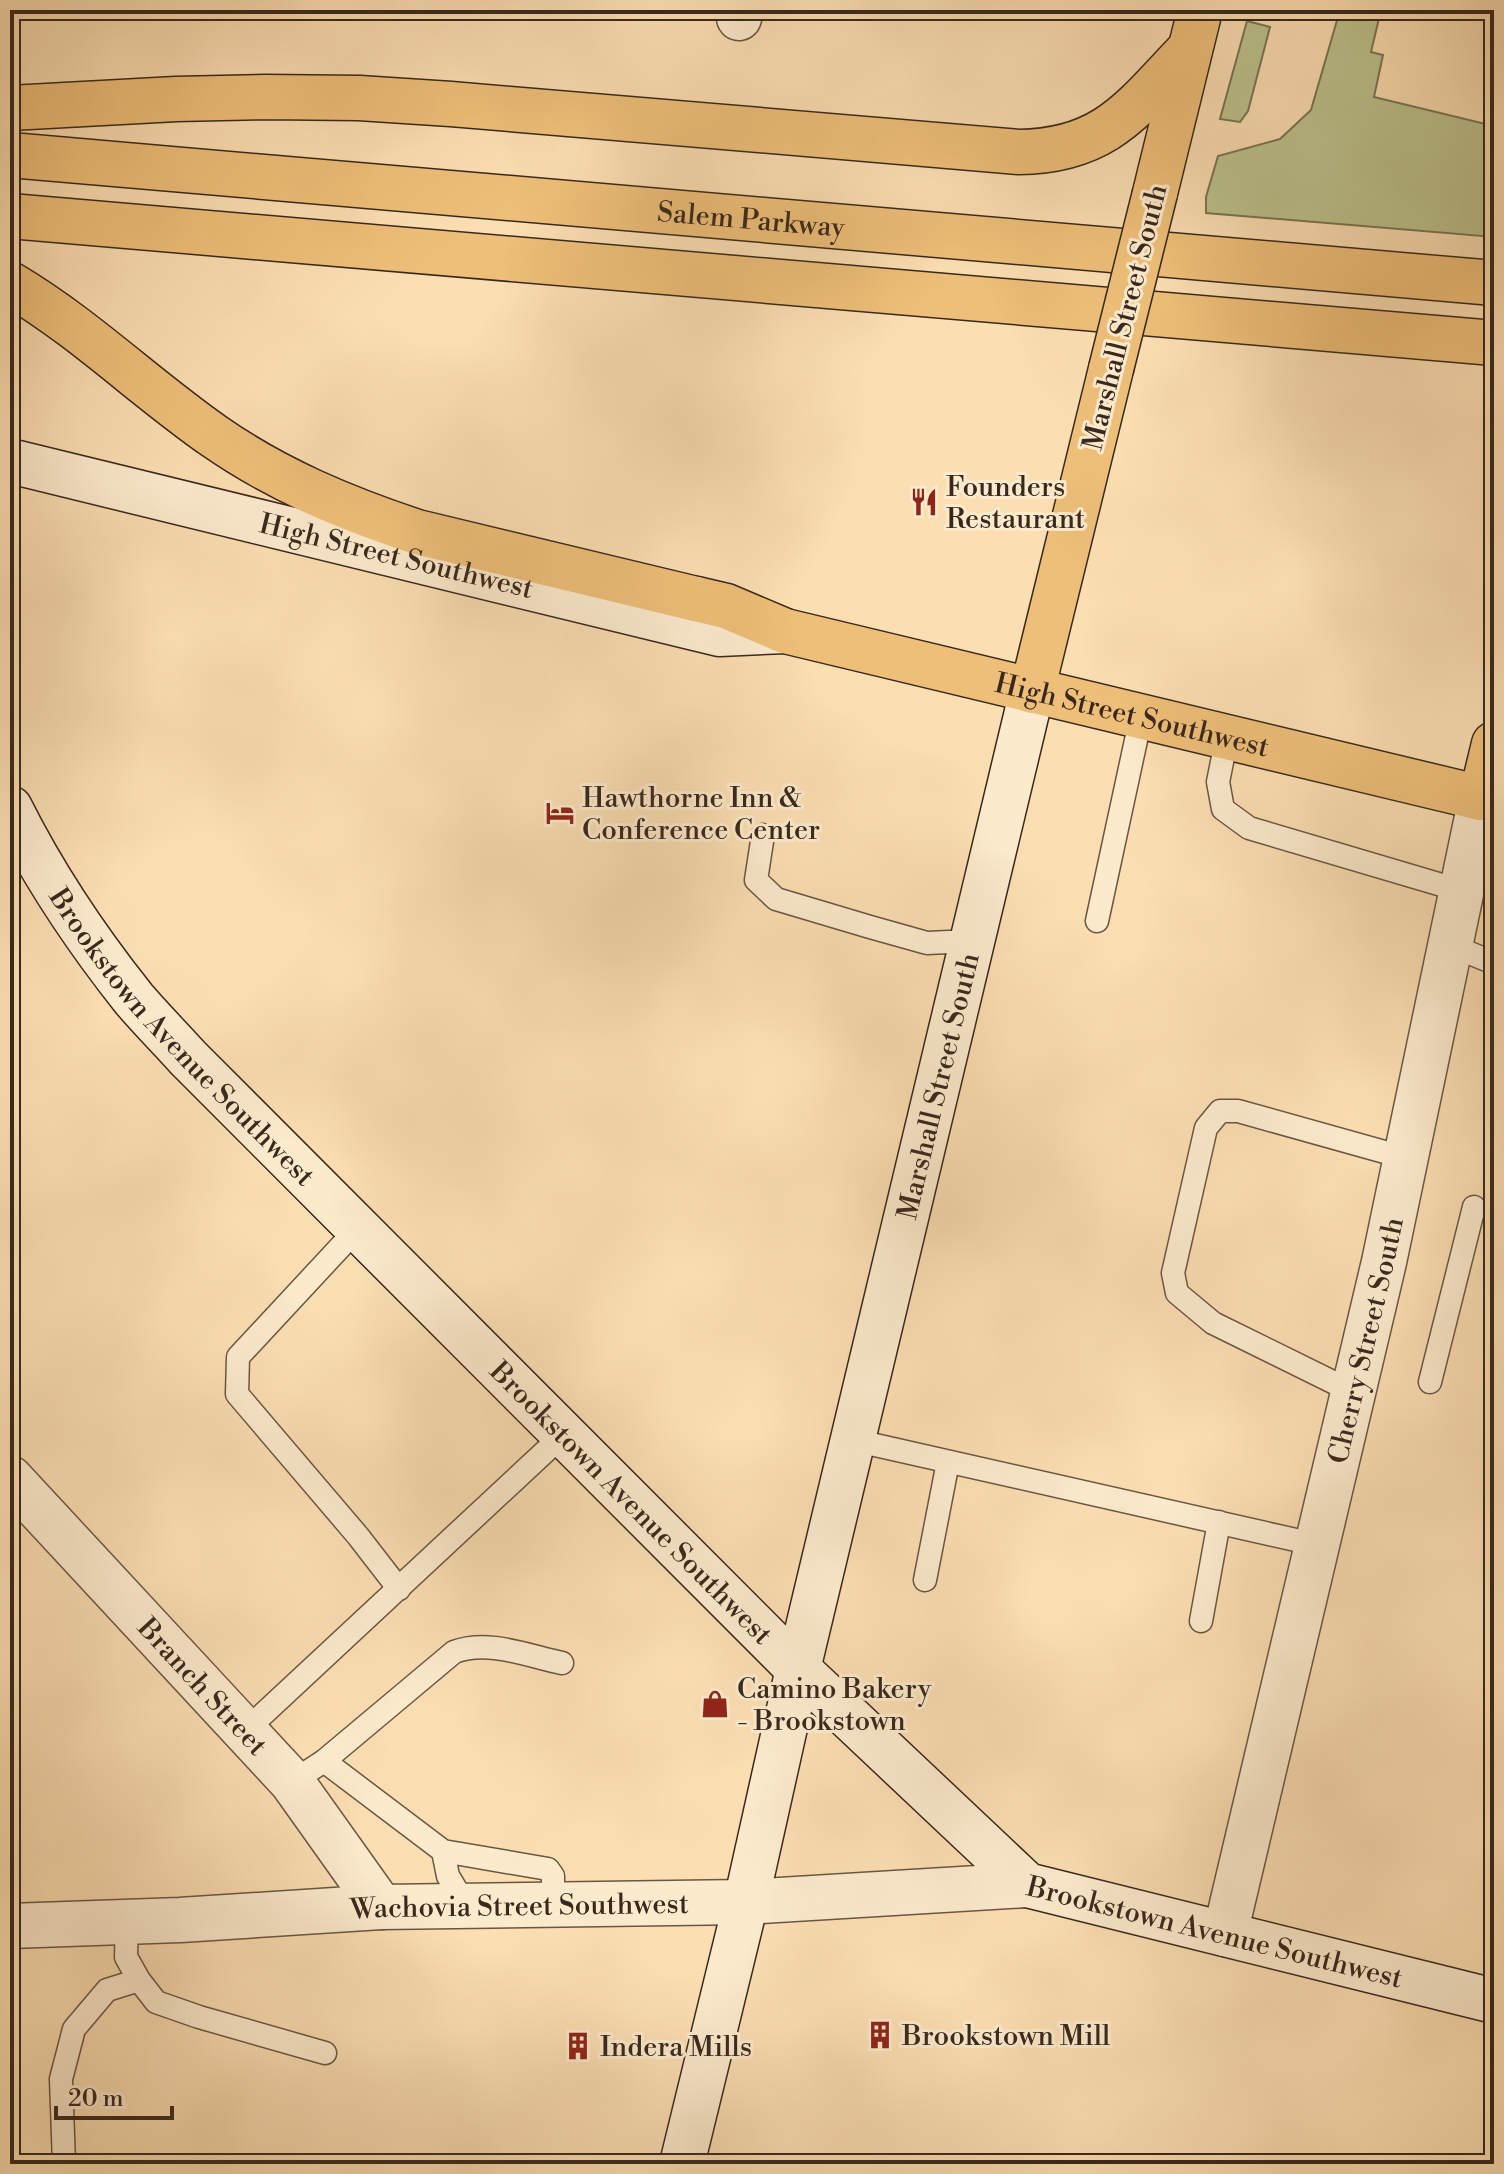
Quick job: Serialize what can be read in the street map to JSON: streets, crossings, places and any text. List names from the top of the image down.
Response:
{
  "streets": {
    "main road": [
      "Salem Parkway",
      "Marshall Street South",
      "High Street Southwest",
      "Cherry Street South"
    ],
    "street": ["Brookstown Avenue Southwest", "Branch Street", "Wachovia Street Southwest"]
  },
  "crossings": [
    ["Marshall Street South", "High Street Southwest"],
    ["Marshall Street South", "Brookstown Avenue Southwest"],
    ["Marshall Street South", "Wachovia Street Southwest"],
    ["High Street Southwest", "Cherry Street South"],
    ["Brookstown Avenue Southwest", "Cherry Street South"],
    ["Brookstown Avenue Southwest", "Wachovia Street Southwest"],
    ["Branch Street", "Wachovia Street Southwest"]
  ],
  "places": {
    "restaurant": ["Founders Restaurant"],
    "hotel": ["Hawthorne Inn & Conference Center"],
    "shop": ["Camino Bakery - Brookstown"],
    "building": ["Brookstown Mill", "Indera Mills"]
  },
  "scale_bar": "20 m"
}
